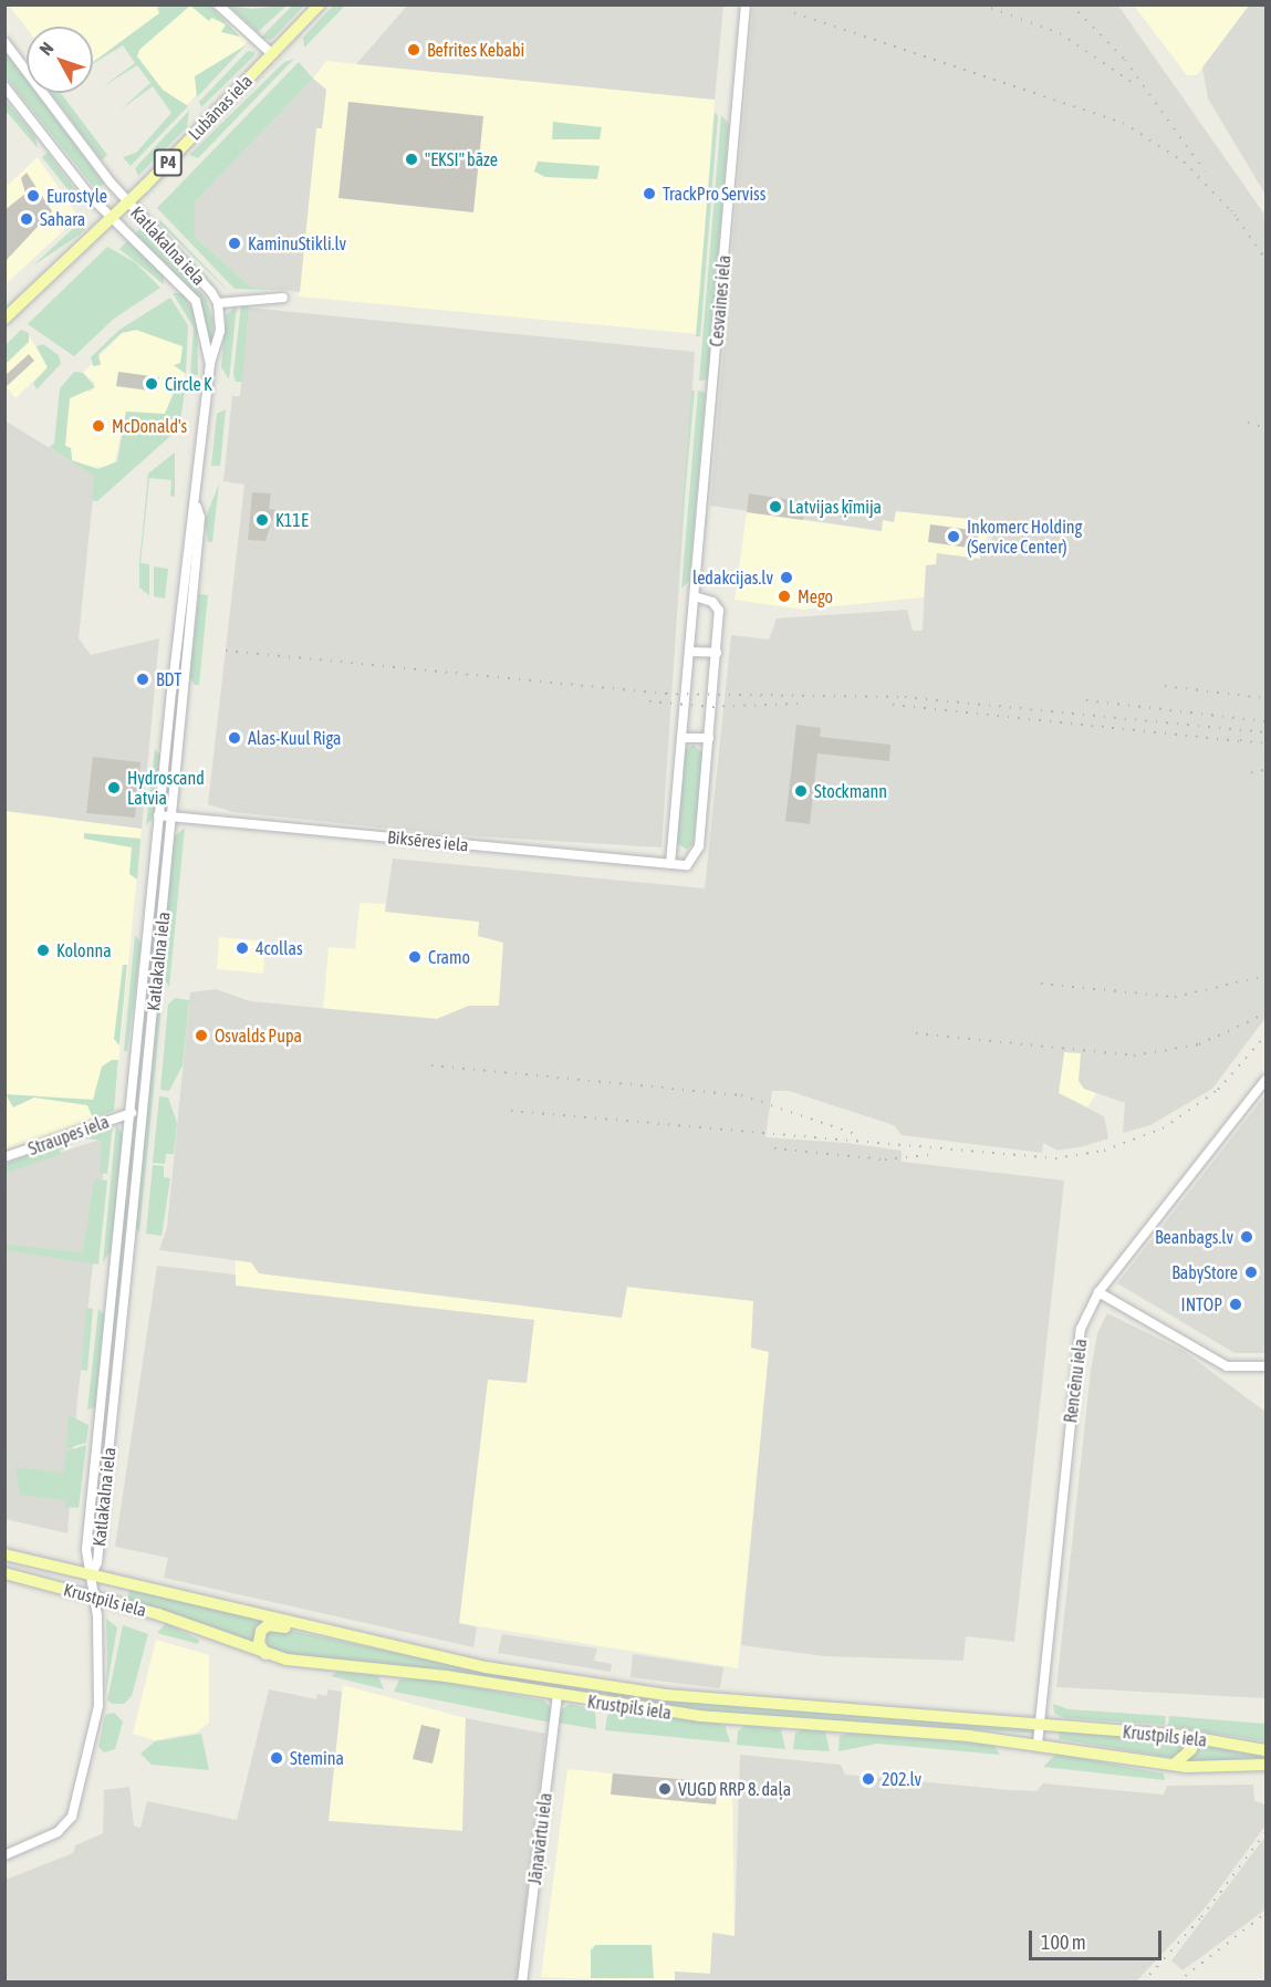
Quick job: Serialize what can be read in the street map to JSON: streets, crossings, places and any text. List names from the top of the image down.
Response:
{
  "streets": {
    "main road": ["Lubānas iela", "P4", "Krustpils iela"],
    "street": [
      "Katlakalna iela",
      "Cesvaines iela",
      "Biksēres iela",
      "Straupes iela",
      "Rencēnu iela",
      "Jāņavārtu iela"
    ]
  },
  "crossings": [
    ["Lubānas iela", "Katlakalna iela"],
    ["Katlakalna iela", "Biksēres iela"],
    ["Katlakalna iela", "Straupes iela"],
    ["Katlakalna iela", "Krustpils iela"],
    ["Cesvaines iela", "Biksēres iela"],
    ["Rencēnu iela", "Krustpils iela"],
    ["Krustpils iela", "Jāņavārtu iela"]
  ],
  "places": [
    "Befrites Kebabi",
    "\"EKSI\" bāze",
    "TrackPro Serviss",
    "Eurostyle",
    "Sahara",
    "KaminuStikli.lv",
    "Circle K",
    "McDonald's",
    "Latvijas ķīmija",
    "K11E",
    "Inkomerc Holding (Service Center)",
    "ledakcijas.lv",
    "Mego",
    "BDT",
    "Alas-Kuul Riga",
    "Hydroscand Latvia",
    "Stockmann",
    "4collas",
    "Kolonna",
    "Cramo",
    "Osvalds Pupa",
    "Beanbags.lv",
    "BabyStore",
    "INTOP",
    "Stemina",
    "202.lv",
    "VUGD RRP 8. daļa"
  ],
  "scale_bar": "100 m",
  "north": "top left"
}
